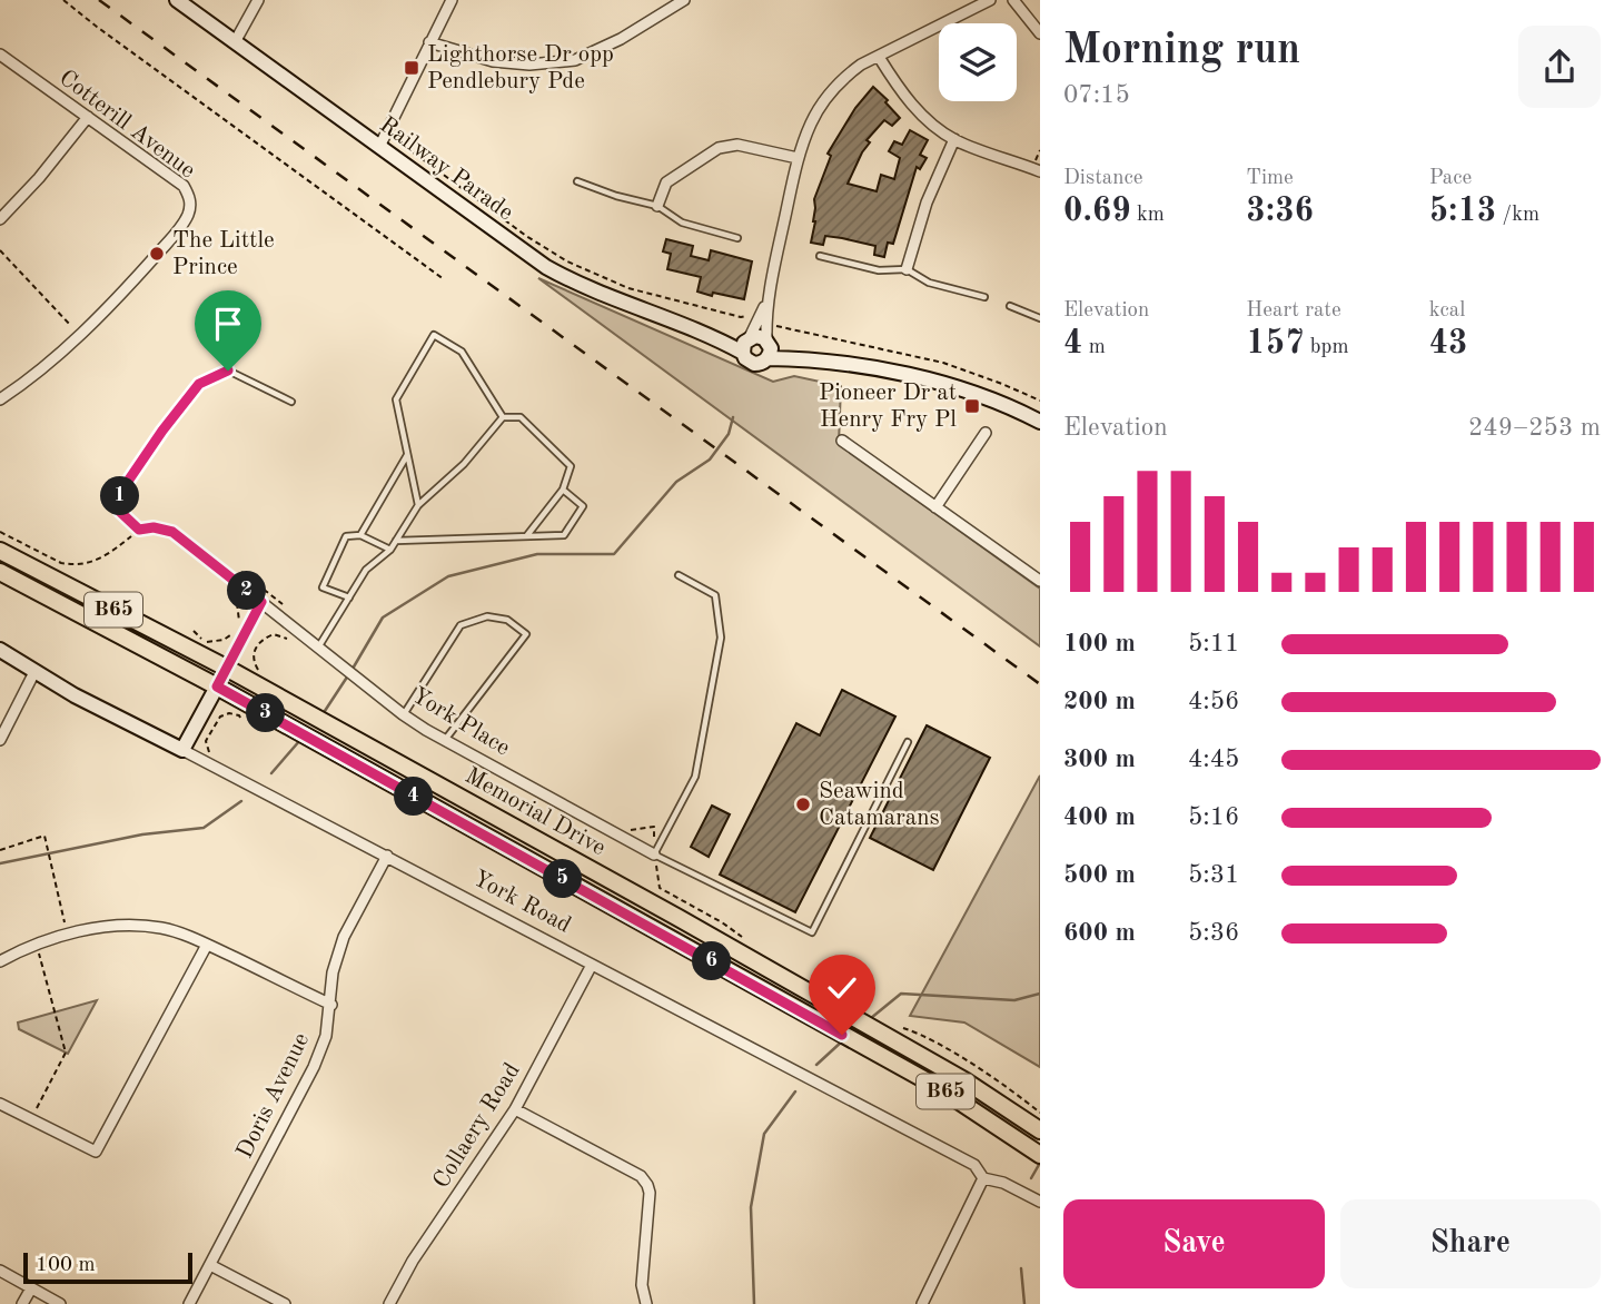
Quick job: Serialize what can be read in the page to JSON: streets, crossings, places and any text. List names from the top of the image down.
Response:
{
  "streets": {
    "main road": [
      "Railway Parade",
      "B65",
      "Memorial Drive",
      "York Road"
    ],
    "street": [
      "Cotterill Avenue",
      "York Place",
      "Doris Avenue",
      "Collaery Road"
    ]
  },
  "crossings": [
    ["York Road", "Doris Avenue"],
    ["York Road", "Collaery Road"]
  ],
  "places": {
    "transit": ["Lighthorse Dr opp Pendlebury Pde", "Pioneer Dr at Henry Fry Pl"],
    "other": ["The Little Prince", "Seawind Catamarans"]
  },
  "scale_bar": "100 m",
  "page": {
    "heading": ["Morning run", "07:15"],
    "stats": [
      ["Distance", "0.69 km"],
      ["Time", "3:36"],
      ["Pace", "5:13 /km"],
      ["Elevation", "4 m"],
      ["Heart rate", "157 bpm"],
      ["kcal", "43"]
    ],
    "chart": ["Elevation", "249–253 m"],
    "pins": [
      "1",
      "2",
      "3",
      "4",
      "5",
      "6"
    ],
    "list": [
      {
        "name": "100 m",
        "note": "5:11"
      },
      {
        "name": "200 m",
        "note": "4:56"
      },
      {
        "name": "300 m",
        "note": "4:45"
      },
      {
        "name": "400 m",
        "note": "5:16"
      },
      {
        "name": "500 m",
        "note": "5:31"
      },
      {
        "name": "600 m",
        "note": "5:36"
      }
    ],
    "buttons": ["Save", "Share"],
    "scale": "100 m"
  }
}
